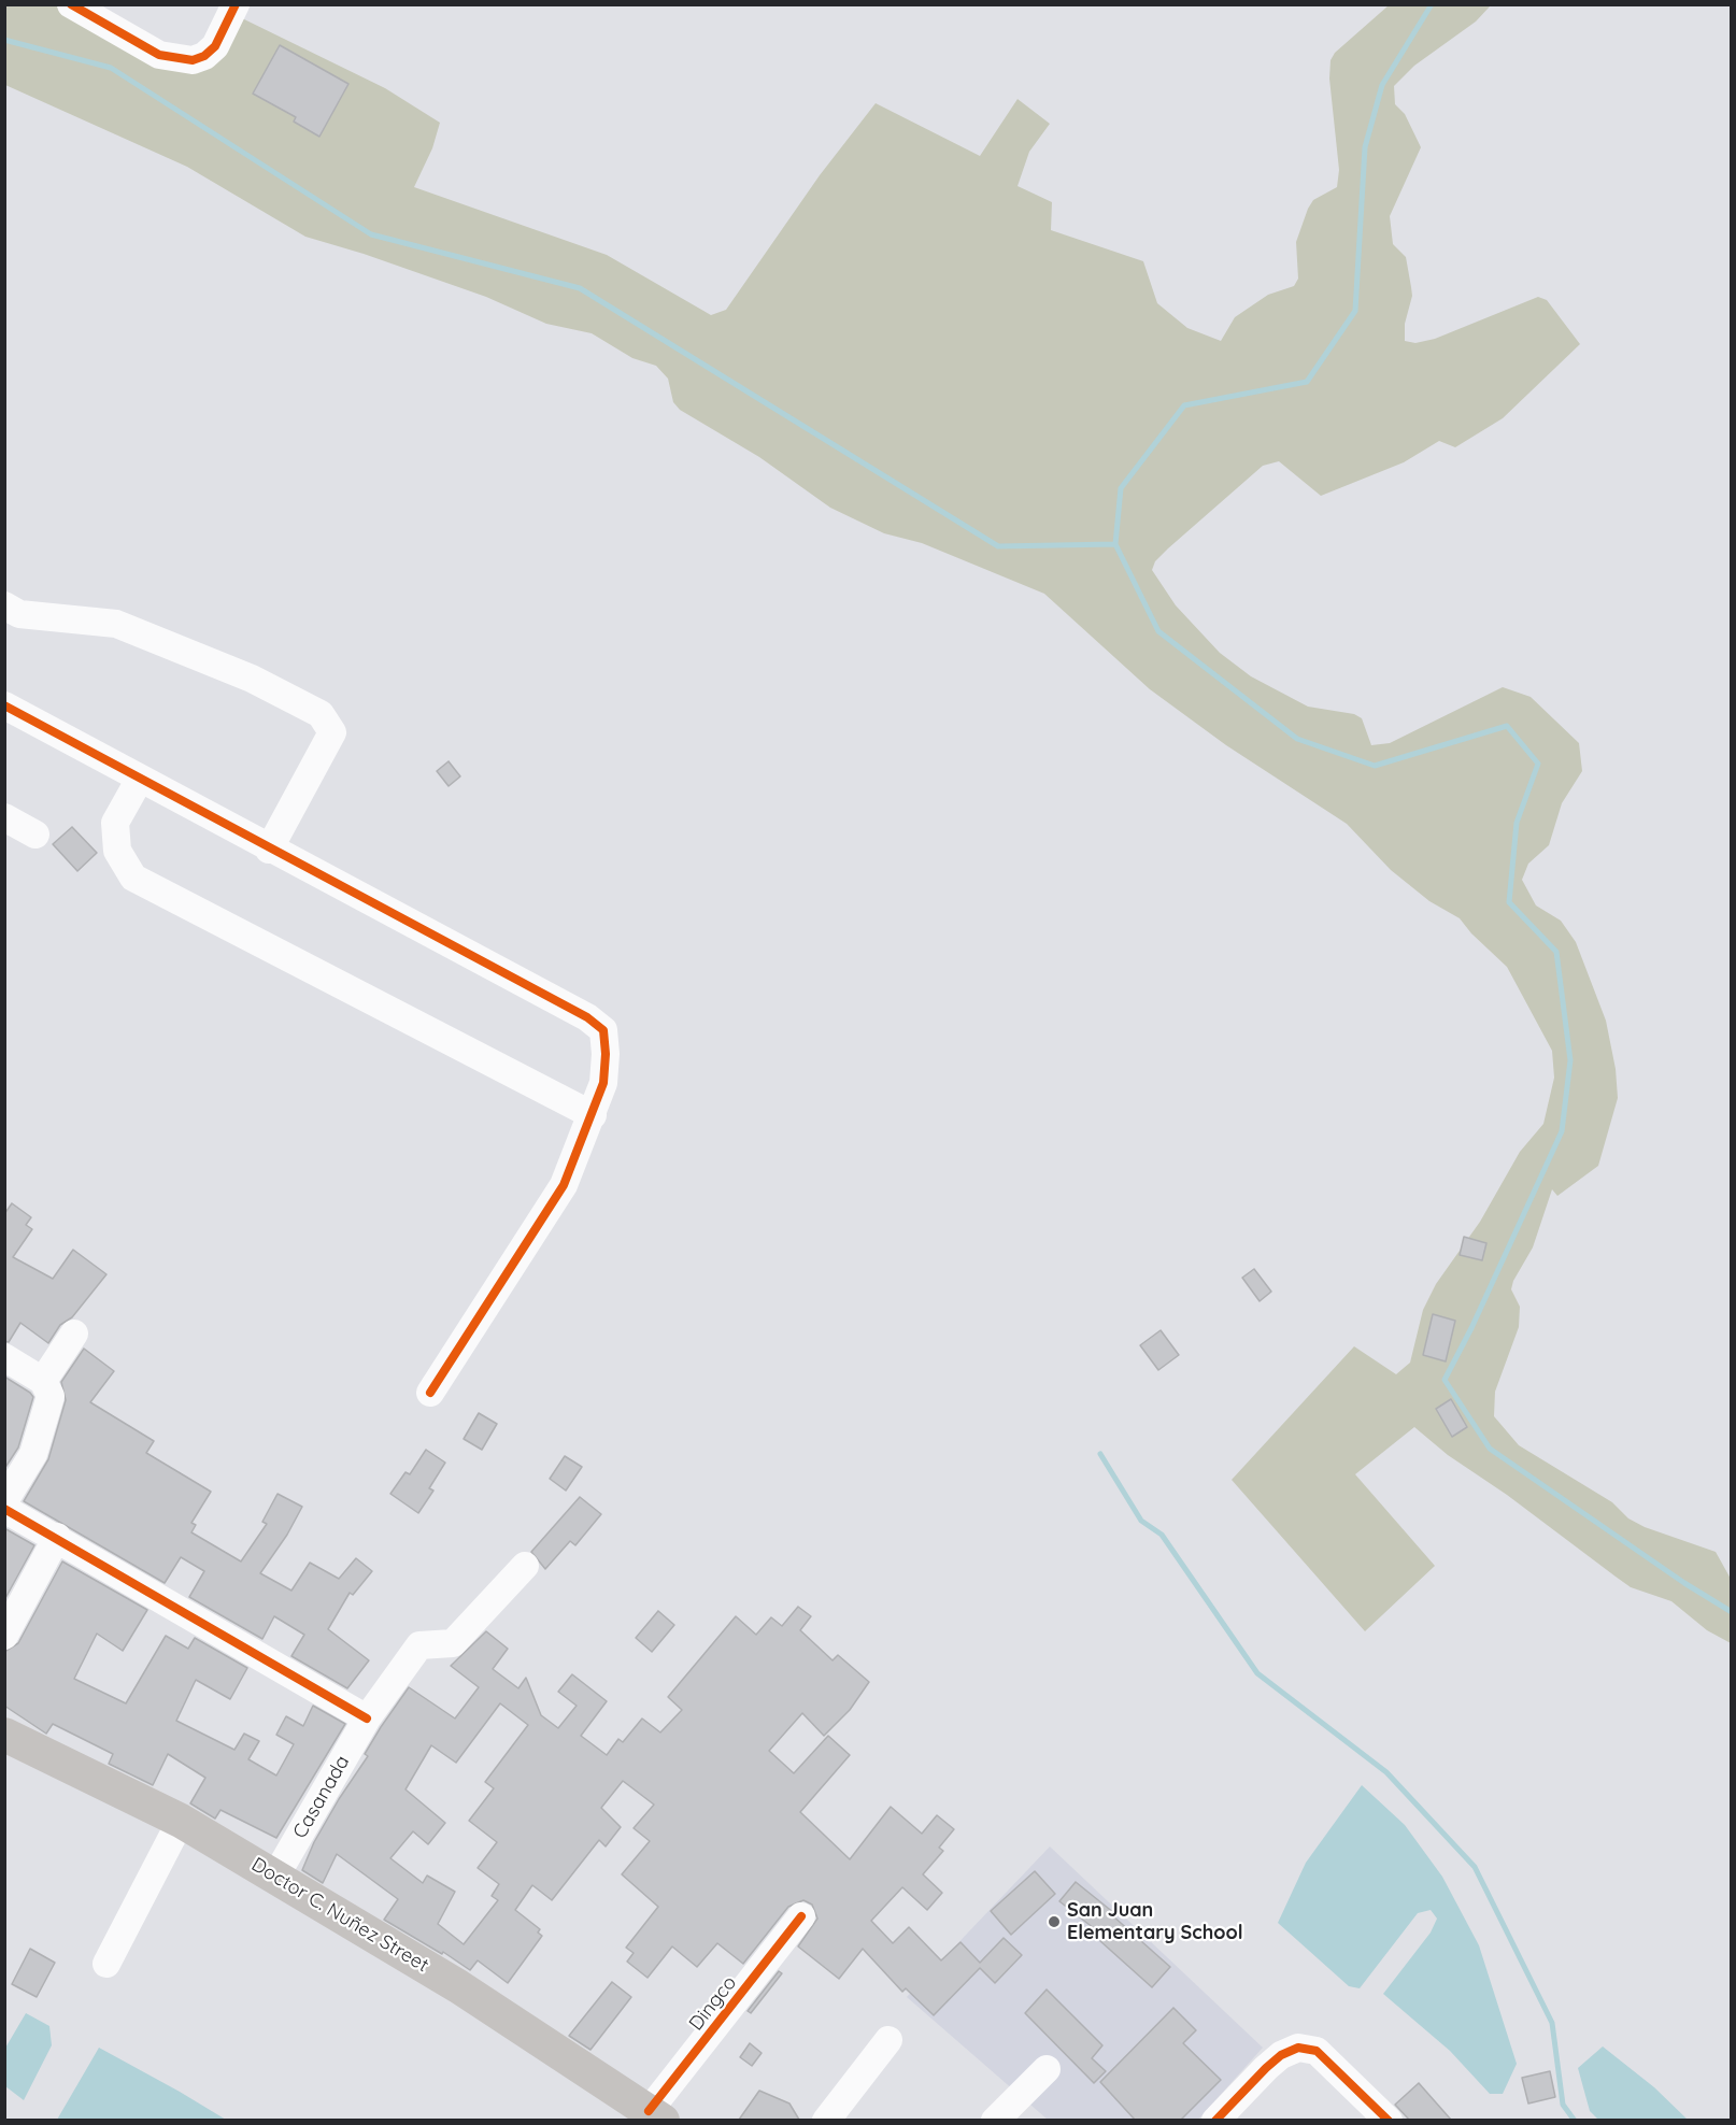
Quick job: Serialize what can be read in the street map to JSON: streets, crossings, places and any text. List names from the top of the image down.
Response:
{
  "streets": {
    "main road": ["Doctor C. Nuñez Street"],
    "street": ["Casanada", "Dingco"]
  },
  "crossings": [
    ["Casanada", "Doctor C. Nuñez Street"],
    ["Doctor C. Nuñez Street", "Dingco"]
  ],
  "places": ["San Juan Elementary School"]
}
